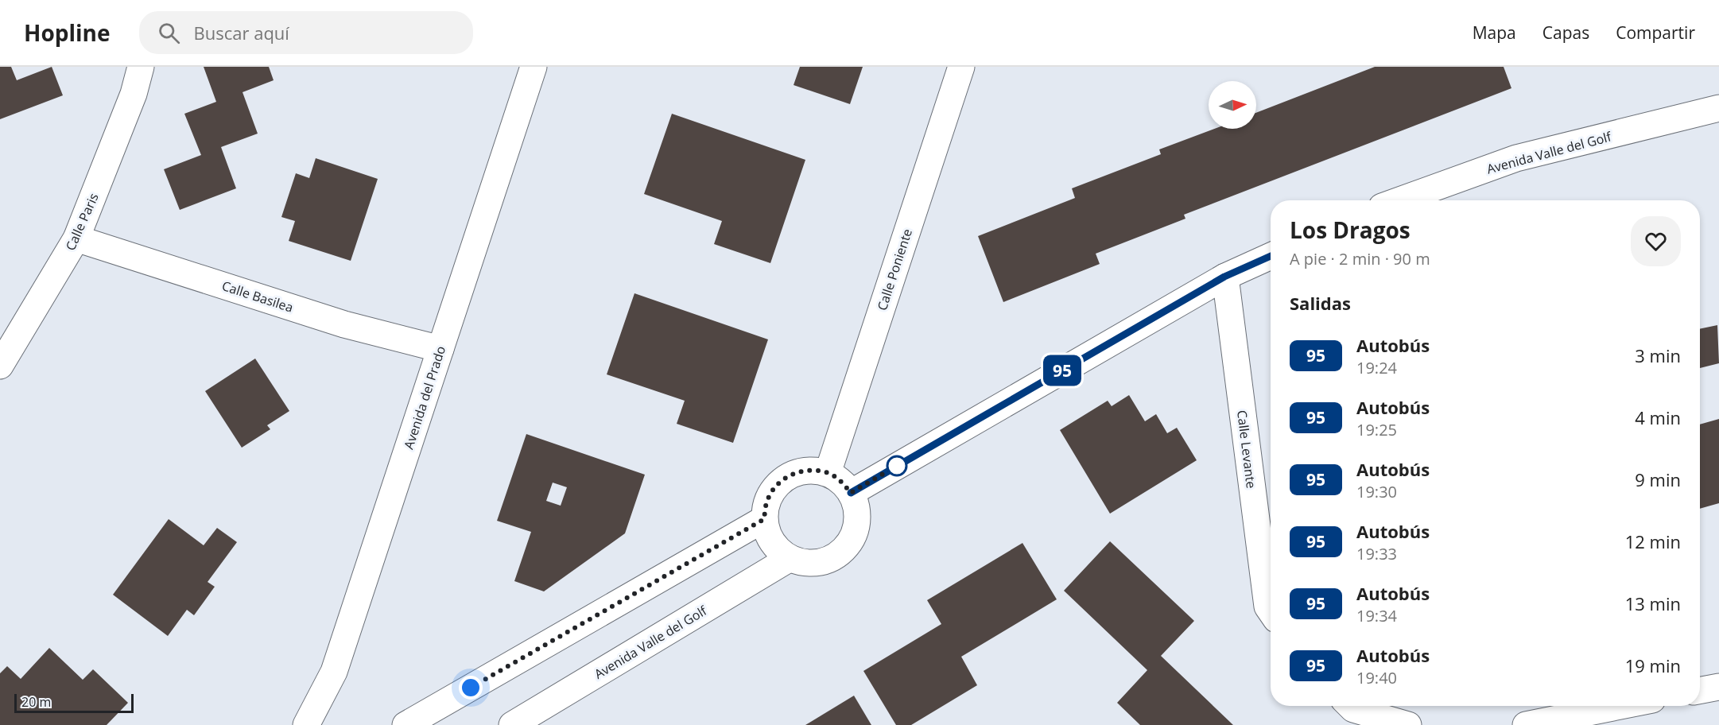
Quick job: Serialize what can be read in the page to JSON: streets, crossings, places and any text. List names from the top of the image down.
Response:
{
  "streets": {
    "street": [
      "Avenida Valle del Golf",
      "Calle Paris",
      "Calle Poniente",
      "Calle Basilea",
      "Avenida del Prado",
      "Calle Levante"
    ]
  },
  "crossings": [
    ["Avenida Valle del Golf", "Calle Poniente"],
    ["Calle Paris", "Calle Basilea"],
    ["Calle Basilea", "Avenida del Prado"]
  ],
  "lines": ["bus line 95"],
  "scale_bar": "20 m",
  "north": "right",
  "page": {
    "header": "Hopline",
    "search": "Buscar aquí",
    "nav": ["Mapa", "Capas", "Compartir"],
    "on_map": "95",
    "heading": [
      ["Los Dragos", "A pie · 2 min · 90 m"],
      "Salidas"
    ],
    "list": [
      {
        "mark": "95",
        "name": "Autobús",
        "note": "19:24",
        "value": "3 min"
      },
      {
        "mark": "95",
        "name": "Autobús",
        "note": "19:25",
        "value": "4 min"
      },
      {
        "mark": "95",
        "name": "Autobús",
        "note": "19:30",
        "value": "9 min"
      },
      {
        "mark": "95",
        "name": "Autobús",
        "note": "19:33",
        "value": "12 min"
      },
      {
        "mark": "95",
        "name": "Autobús",
        "note": "19:34",
        "value": "13 min"
      },
      {
        "mark": "95",
        "name": "Autobús",
        "note": "19:40",
        "value": "19 min"
      }
    ],
    "scale": "20 m"
  }
}
